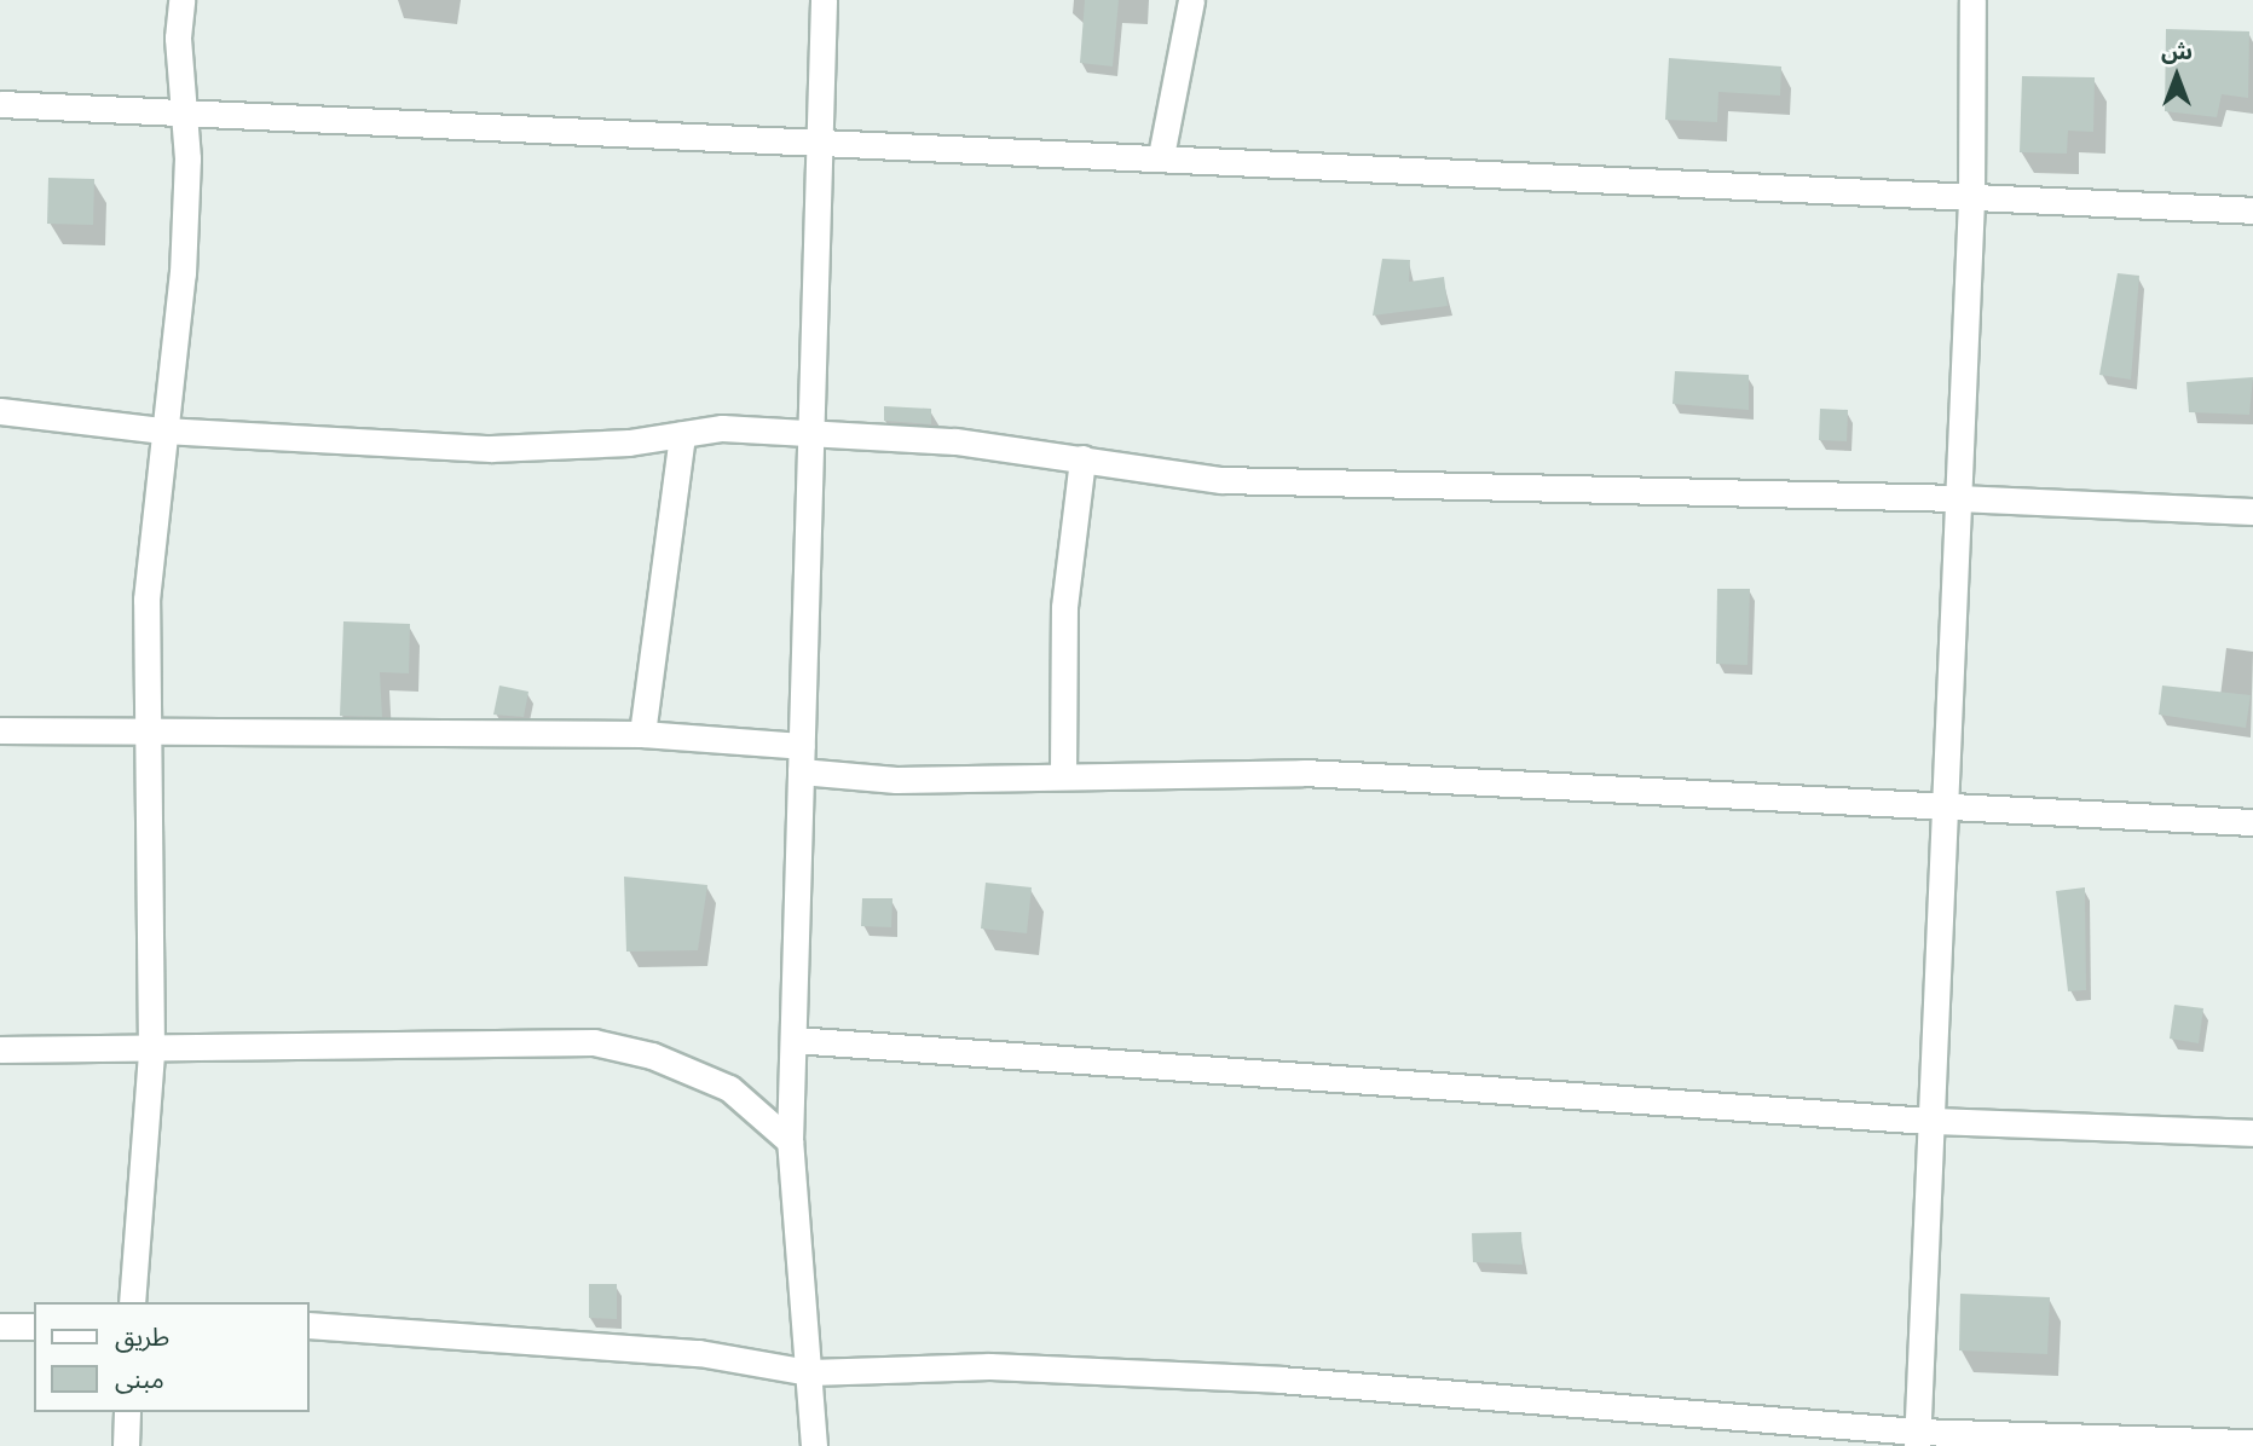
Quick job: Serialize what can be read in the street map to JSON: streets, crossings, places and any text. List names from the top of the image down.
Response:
{
  "legend": ["طريق", "مبنى"],
  "north": "top"
}
